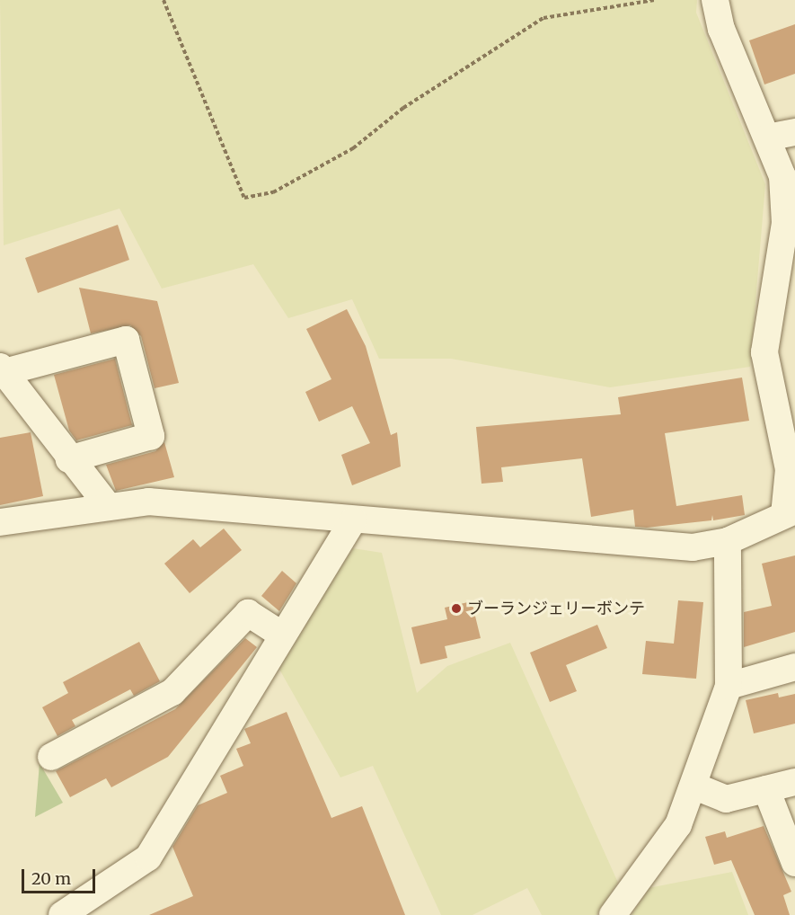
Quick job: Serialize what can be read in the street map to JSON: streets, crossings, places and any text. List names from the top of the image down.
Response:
{
  "places": ["ブーランジェリーボンテ"],
  "scale_bar": "20 m"
}
